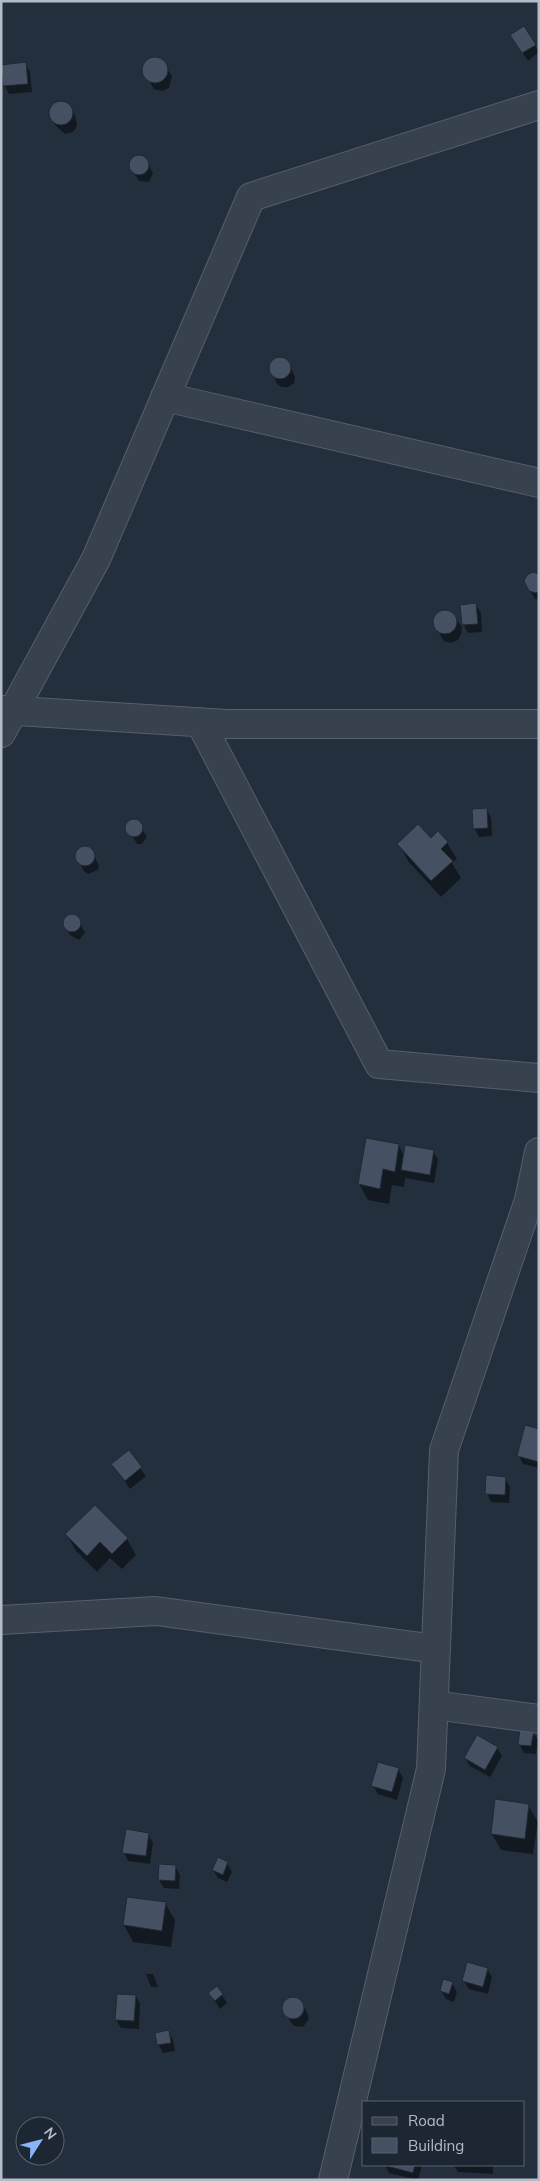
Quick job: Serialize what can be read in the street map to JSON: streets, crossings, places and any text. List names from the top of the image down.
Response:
{
  "legend": ["Road", "Building"],
  "north": "top right"
}
